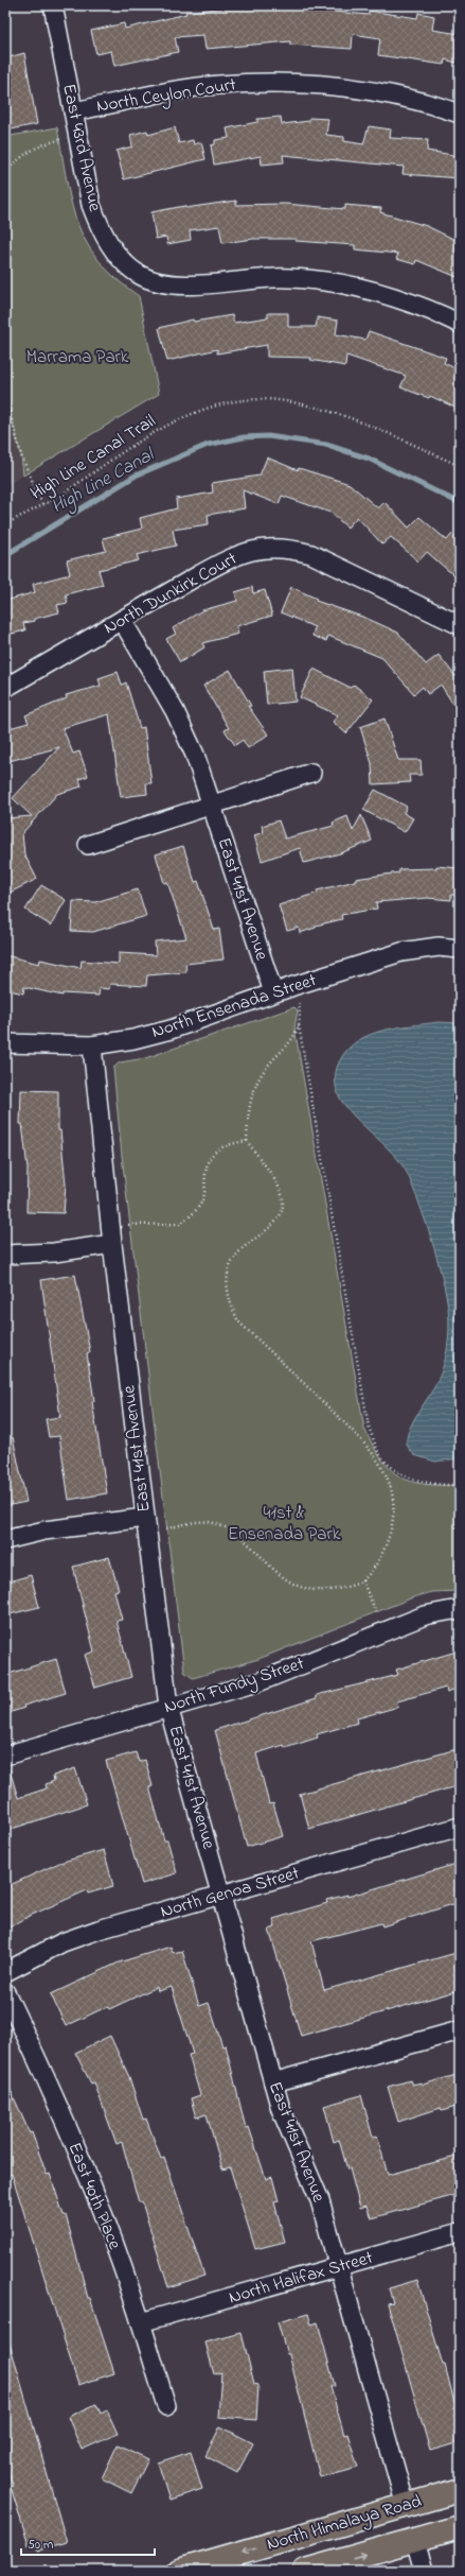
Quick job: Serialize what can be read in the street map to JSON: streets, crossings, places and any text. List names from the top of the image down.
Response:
{
  "streets": {
    "main road": ["North Himalaya Road"],
    "street": [
      "North Ceylon Court",
      "East 43rd Avenue",
      "North Dunkirk Court",
      "East 41st Avenue",
      "North Ensenada Street",
      "North Fundy Street",
      "North Genoa Street",
      "East 40th Place",
      "North Halifax Street"
    ],
    "path": ["High Line Canal Trail"]
  },
  "crossings": [
    ["North Ceylon Court", "East 43rd Avenue"],
    ["North Dunkirk Court", "East 41st Avenue"],
    ["East 41st Avenue", "North Ensenada Street"],
    ["East 41st Avenue", "North Fundy Street"],
    ["East 41st Avenue", "North Genoa Street"],
    ["East 41st Avenue", "North Halifax Street"],
    ["East 41st Avenue", "North Himalaya Road"],
    ["East 40th Place", "North Halifax Street"]
  ],
  "water": ["High Line Canal"],
  "parks": ["Marrama Park", "41st & Ensenada Park"],
  "scale_bar": "50 m"
}
